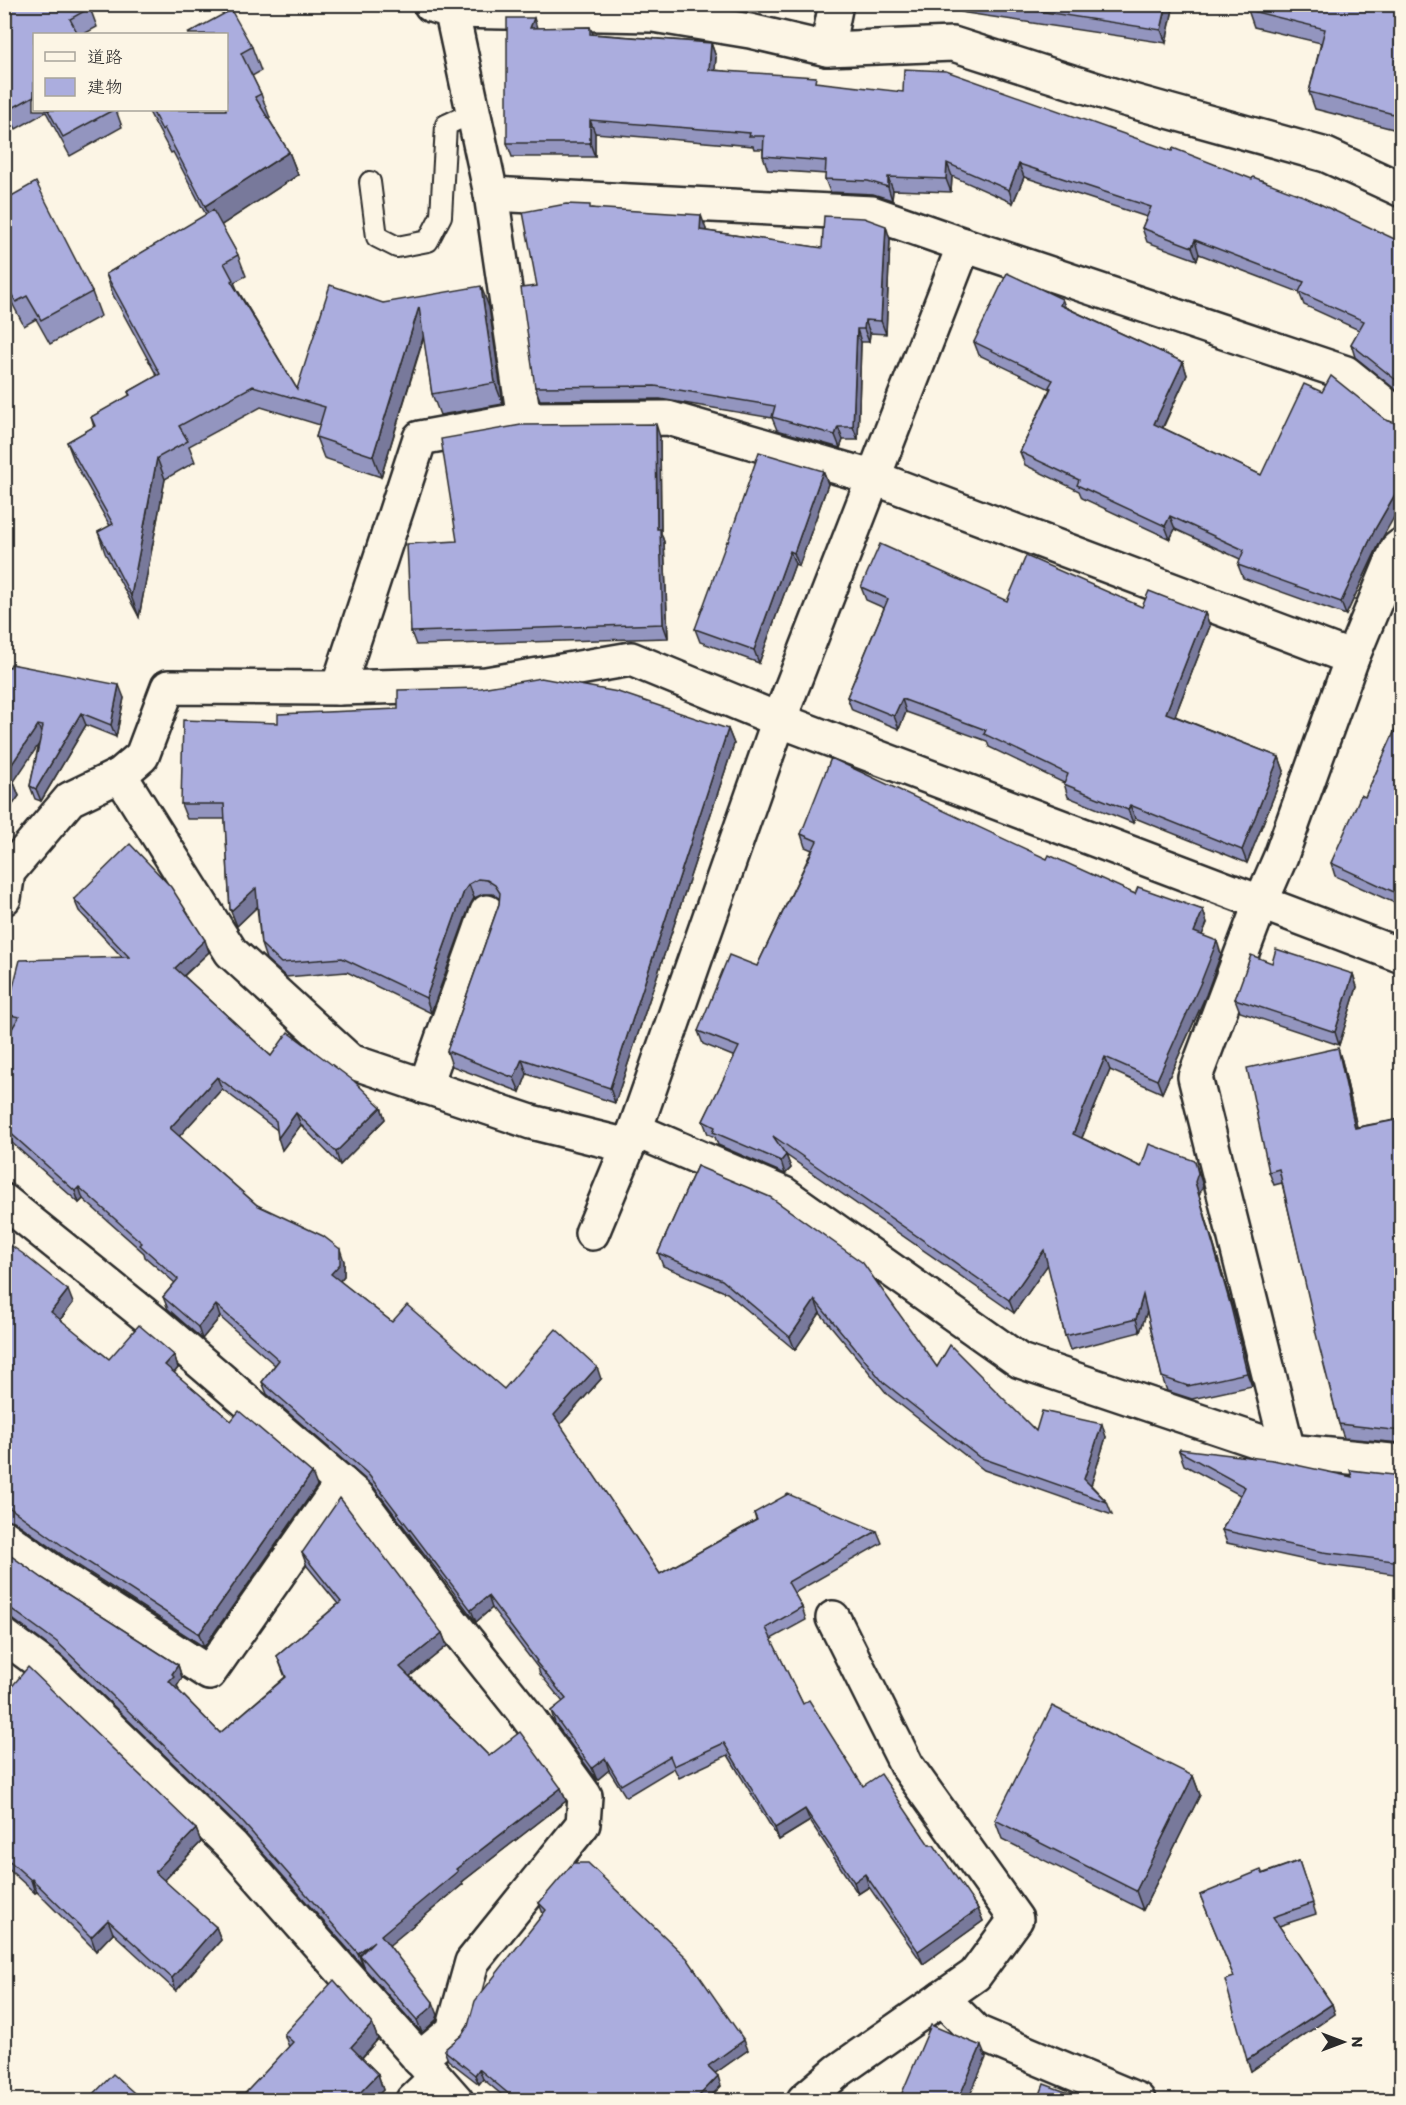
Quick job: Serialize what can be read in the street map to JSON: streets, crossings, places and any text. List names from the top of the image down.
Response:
{
  "legend": ["道路", "建物"],
  "north": "right"
}
